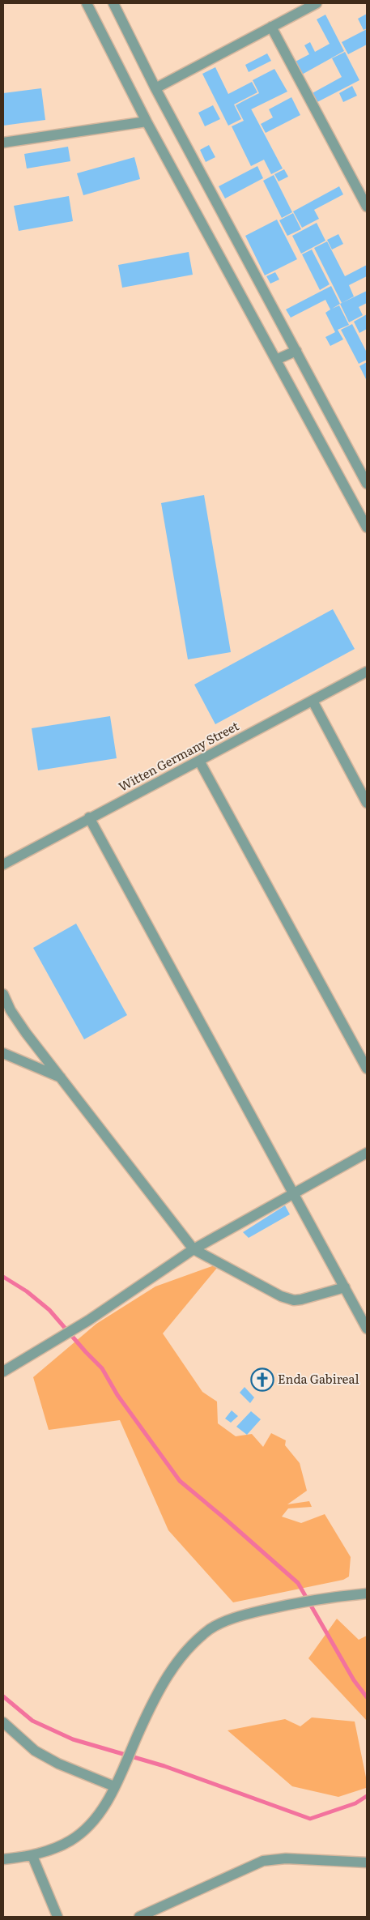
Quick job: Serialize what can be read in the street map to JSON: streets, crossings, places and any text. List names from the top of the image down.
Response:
{
  "streets": {
    "street": ["Witten Germany Street"]
  },
  "places": {
    "church": ["Enda Gabireal"]
  }
}
